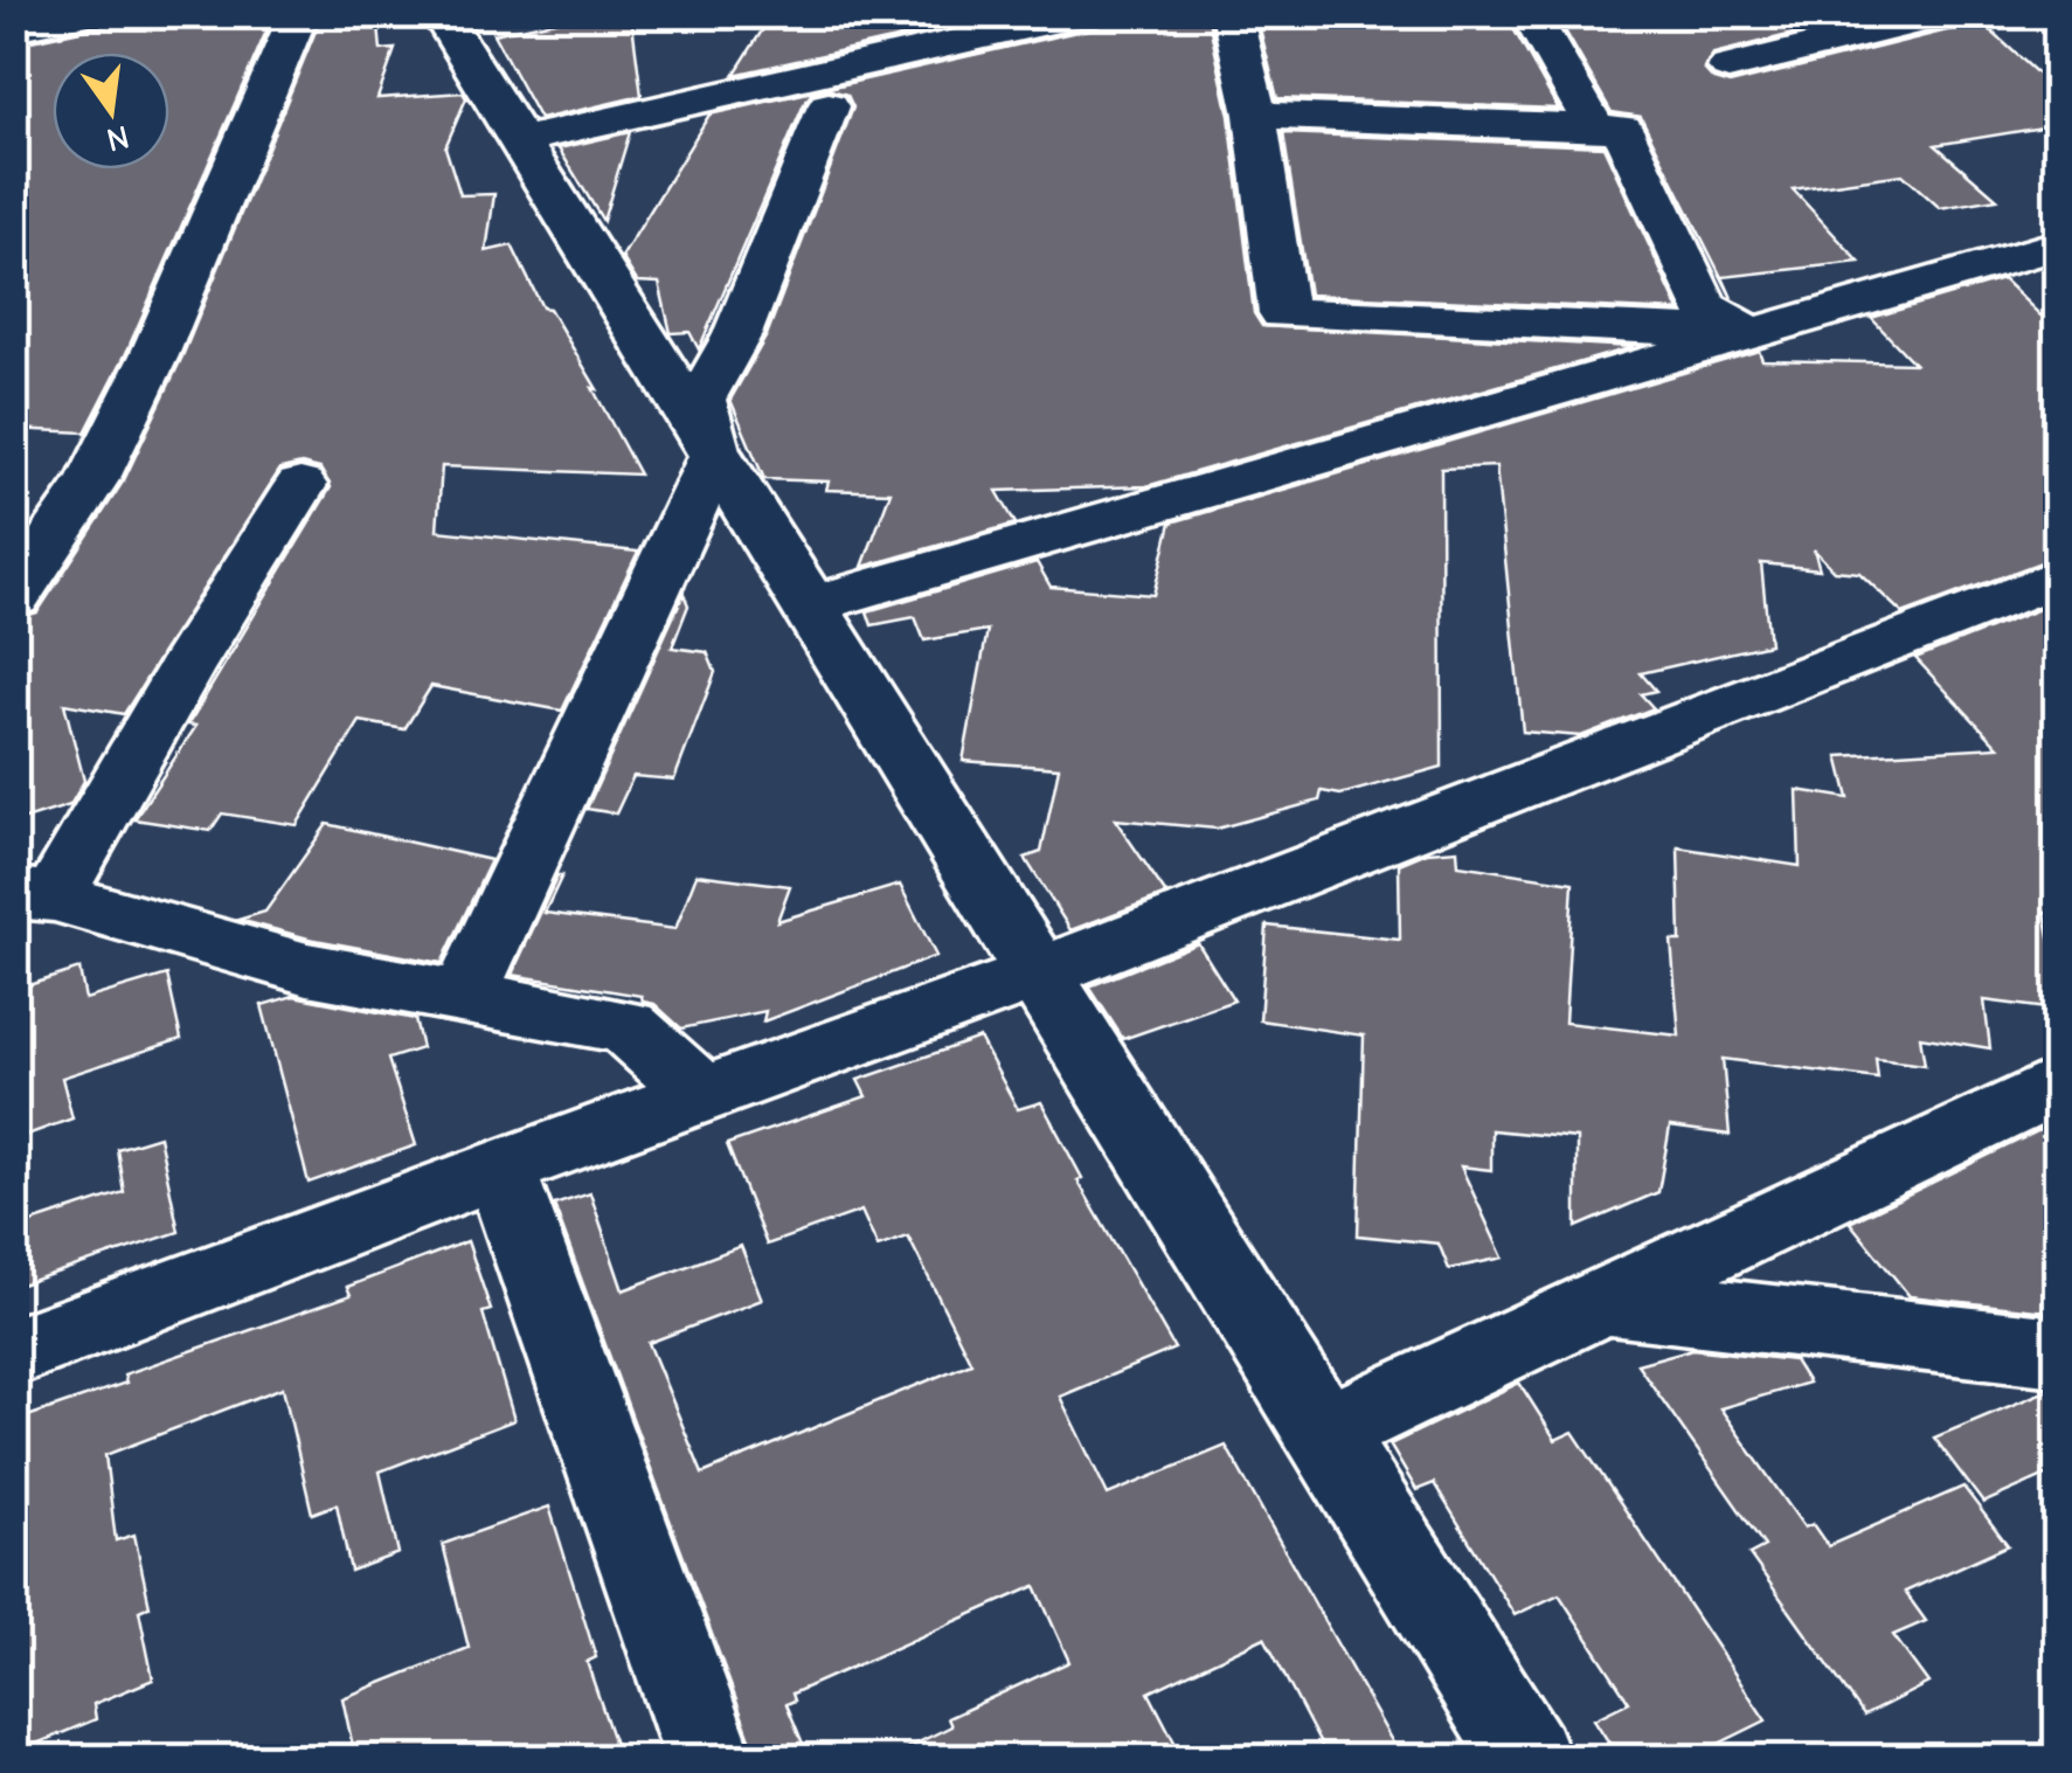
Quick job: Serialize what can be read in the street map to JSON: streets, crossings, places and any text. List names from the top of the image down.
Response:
{
  "north": "bottom"
}
